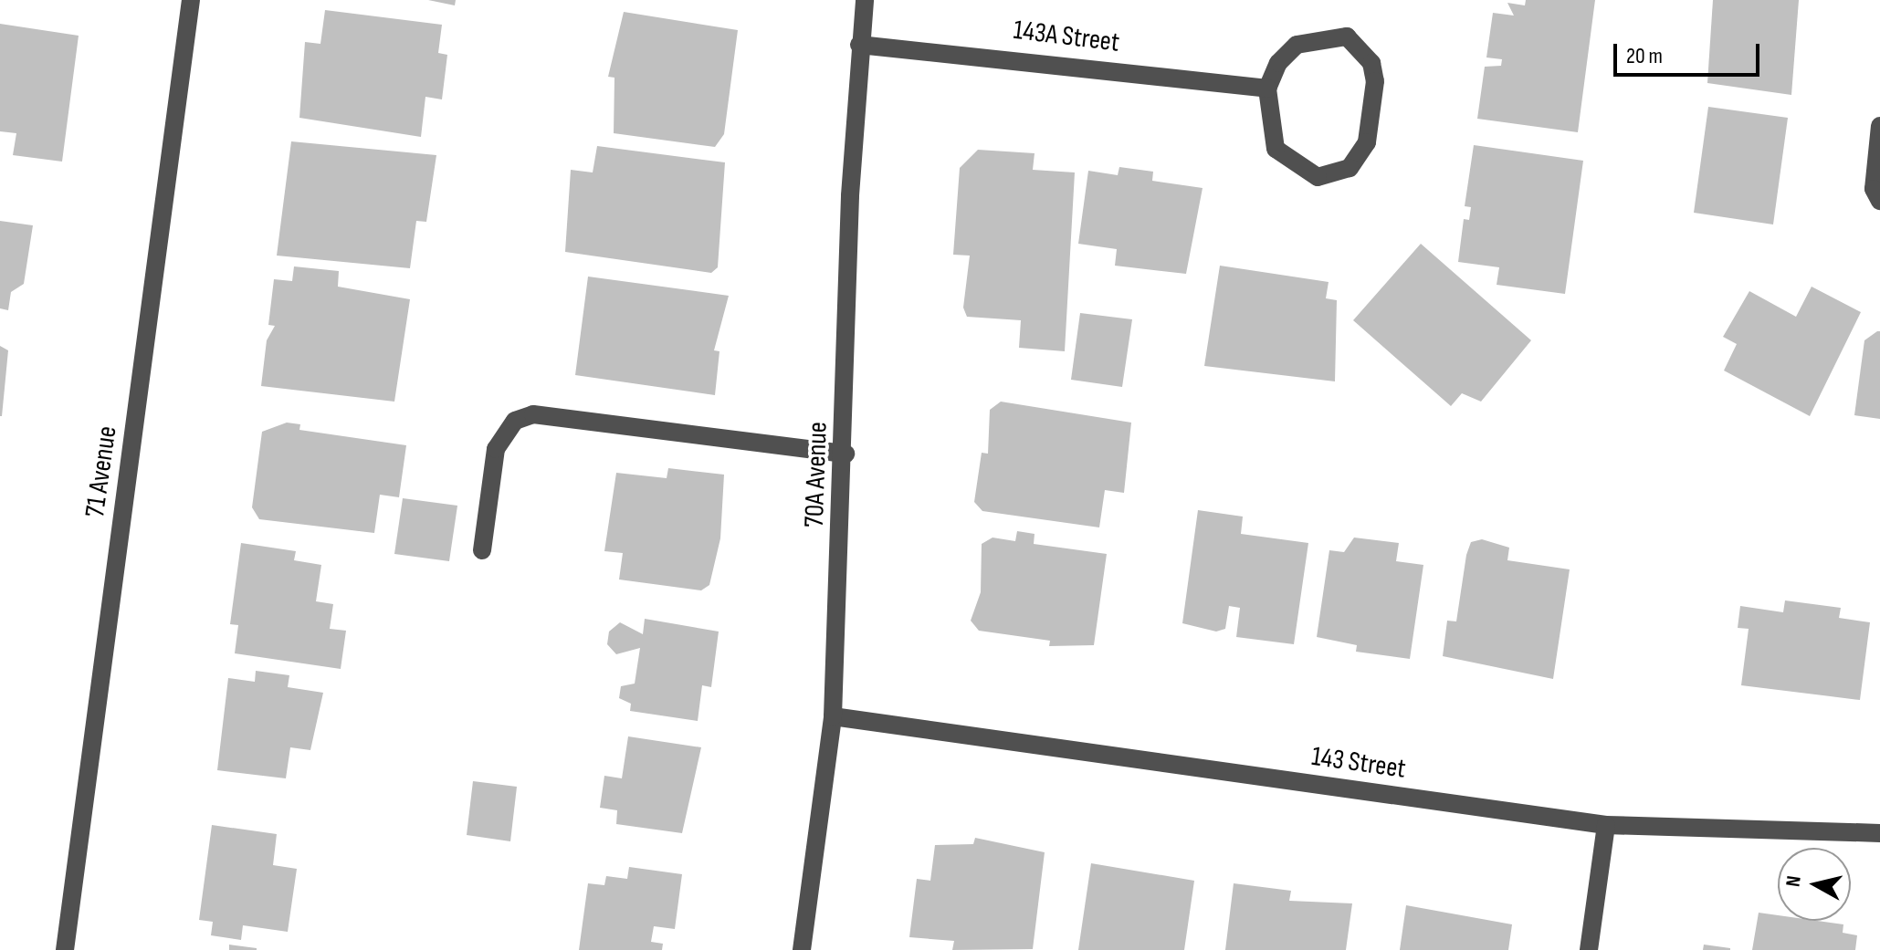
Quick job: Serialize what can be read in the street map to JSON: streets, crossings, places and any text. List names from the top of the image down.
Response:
{
  "streets": {
    "street": [
      "143A Street",
      "71 Avenue",
      "70A Avenue",
      "143 Street"
    ]
  },
  "crossings": [
    ["143A Street", "70A Avenue"],
    ["70A Avenue", "143 Street"]
  ],
  "scale_bar": "20 m",
  "north": "left"
}
